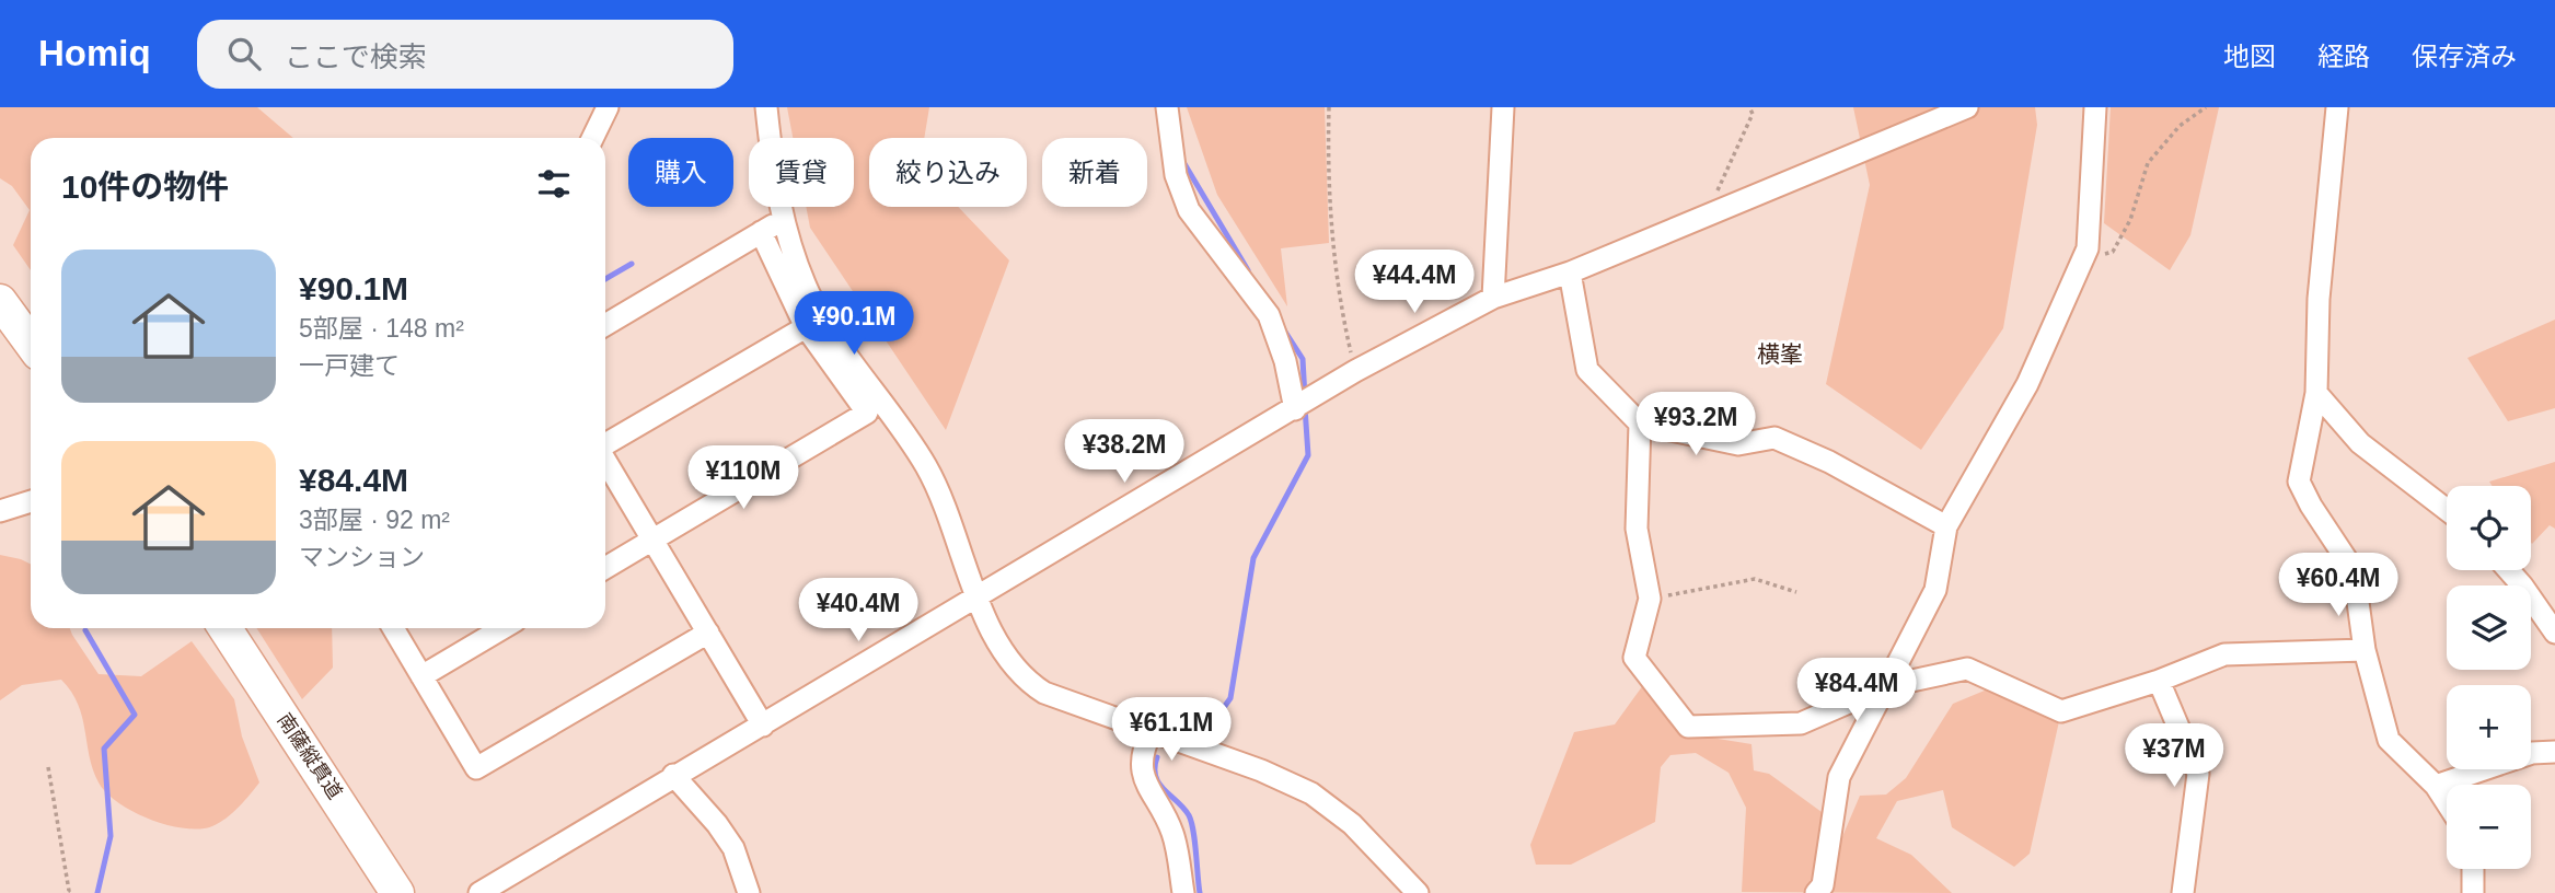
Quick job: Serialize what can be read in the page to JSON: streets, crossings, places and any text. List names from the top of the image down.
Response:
{
  "streets": {
    "main road": ["南薩縦貫道"]
  },
  "districts": ["横峯"],
  "page": {
    "header": "Homiq",
    "search": "ここで検索",
    "nav": ["地図", "経路", "保存済み"],
    "chip": [
      "購入",
      "賃貸",
      "絞り込み",
      "新着"
    ],
    "heading": "10件の物件",
    "list": [
      {
        "name": "¥90.1M",
        "note": "5部屋 · 148 m² · 一戸建て"
      },
      {
        "name": "¥84.4M",
        "note": "3部屋 · 92 m² · マンション"
      }
    ],
    "price": [
      "¥44.4M",
      "¥90.1M",
      "¥93.2M",
      "¥38.2M",
      "¥110M",
      "¥60.4M",
      "¥40.4M",
      "¥84.4M",
      "¥61.1M",
      "¥37M"
    ],
    "map_buttons": ["+", "−"]
  }
}
